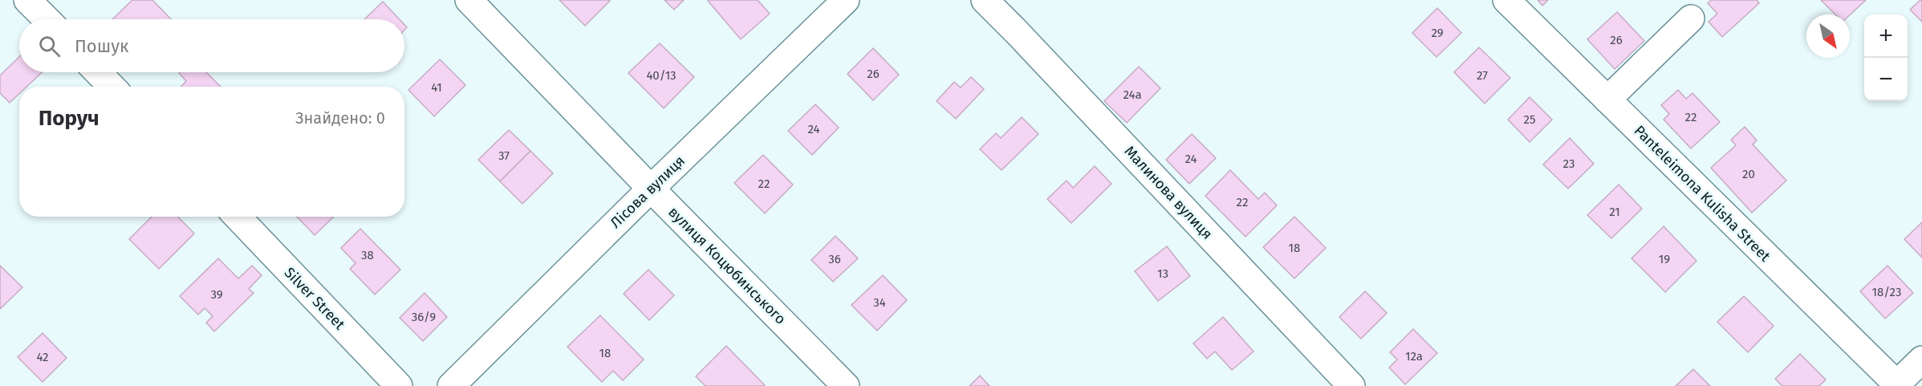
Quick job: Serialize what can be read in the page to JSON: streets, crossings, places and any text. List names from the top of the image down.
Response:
{
  "streets": {
    "street": [
      "Лісова вулиця",
      "Малинова вулиця",
      "Panteleimona Kulisha Street",
      "вулиця Коцюбинського",
      "Silver Street"
    ]
  },
  "crossings": [
    ["Лісова вулиця", "вулиця Коцюбинського"]
  ],
  "house_numbers": [
    "29",
    "26",
    "26",
    "40/13",
    "27",
    "41",
    "24а",
    "22",
    "25",
    "24",
    "37",
    "24",
    "23",
    "20",
    "22",
    "22",
    "21",
    "18",
    "38",
    "36",
    "19",
    "13",
    "18/23",
    "39",
    "34",
    "36/9",
    "18",
    "12а",
    "42"
  ],
  "north": "bottom right",
  "page": {
    "map_buttons": ["+", "−"],
    "search": "Пошук",
    "heading": ["Поруч", "Знайдено: 0"]
  }
}
